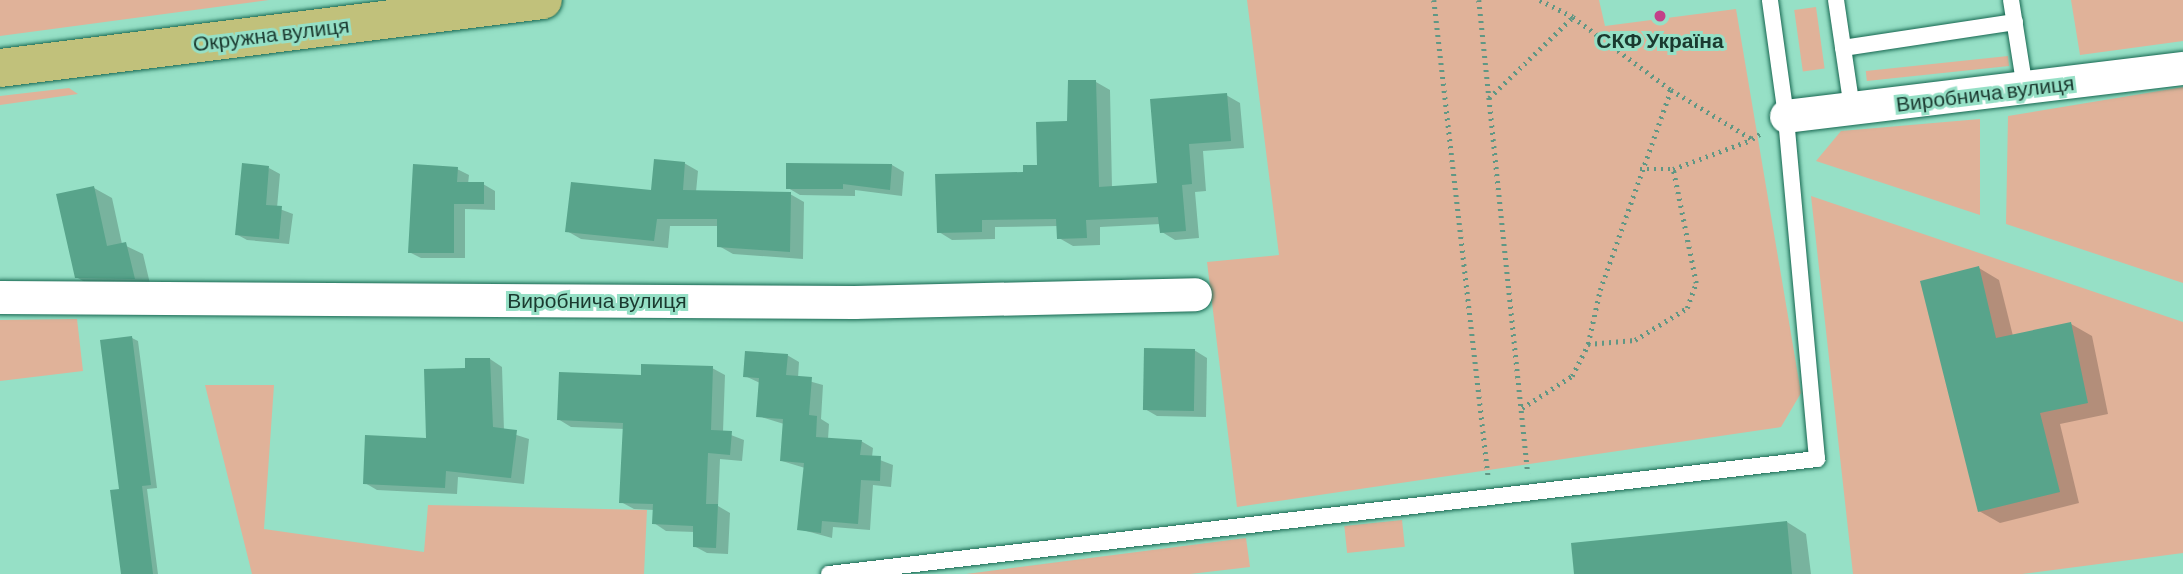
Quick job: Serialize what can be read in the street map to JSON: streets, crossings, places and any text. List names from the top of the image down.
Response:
{
  "streets": {
    "main road": ["Окружна вулиця"],
    "street": ["Виробнича вулиця"]
  },
  "places": ["СКФ Україна"]
}
